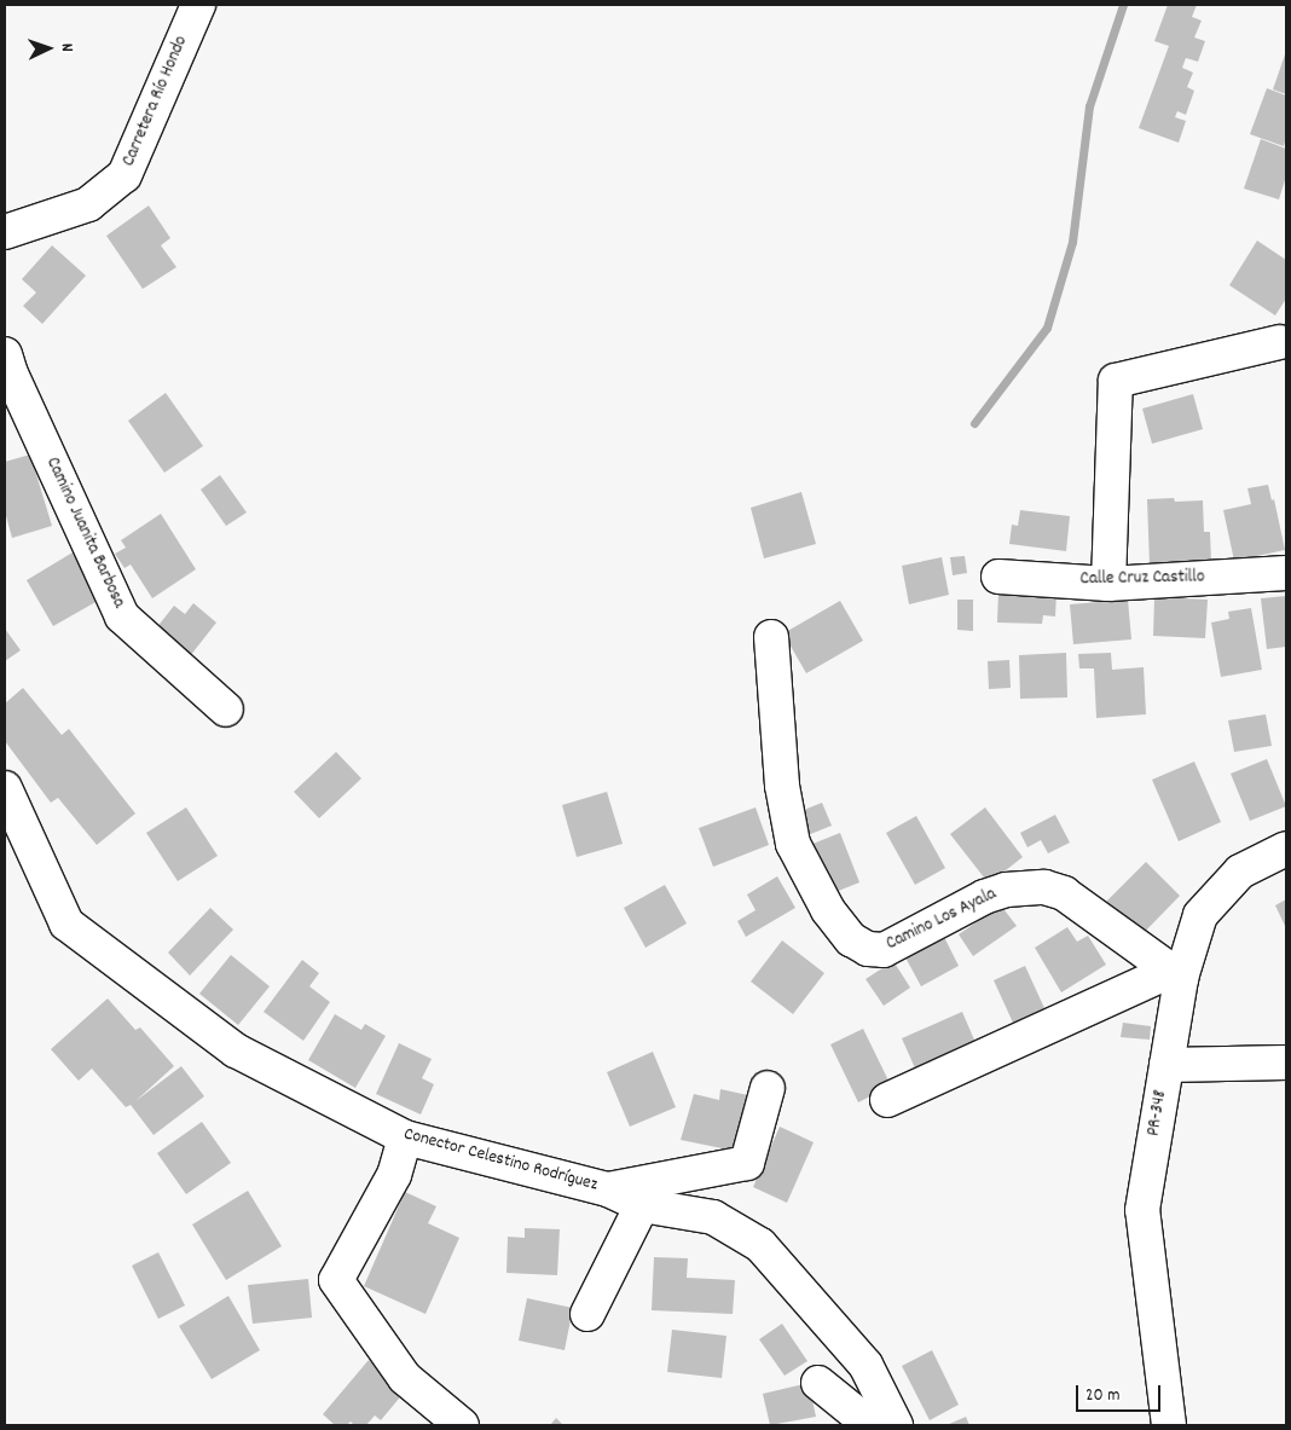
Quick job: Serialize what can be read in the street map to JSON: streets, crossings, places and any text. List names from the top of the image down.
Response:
{
  "streets": {
    "street": [
      "Carretera Río Hondo",
      "Camino Juanita Barbosa",
      "Calle Cruz Castillo",
      "Camino Los Ayala",
      "PR-348",
      "Conector Celestino Rodríguez"
    ]
  },
  "crossings": [
    ["Camino Los Ayala", "PR-348"]
  ],
  "scale_bar": "20 m",
  "north": "right"
}
